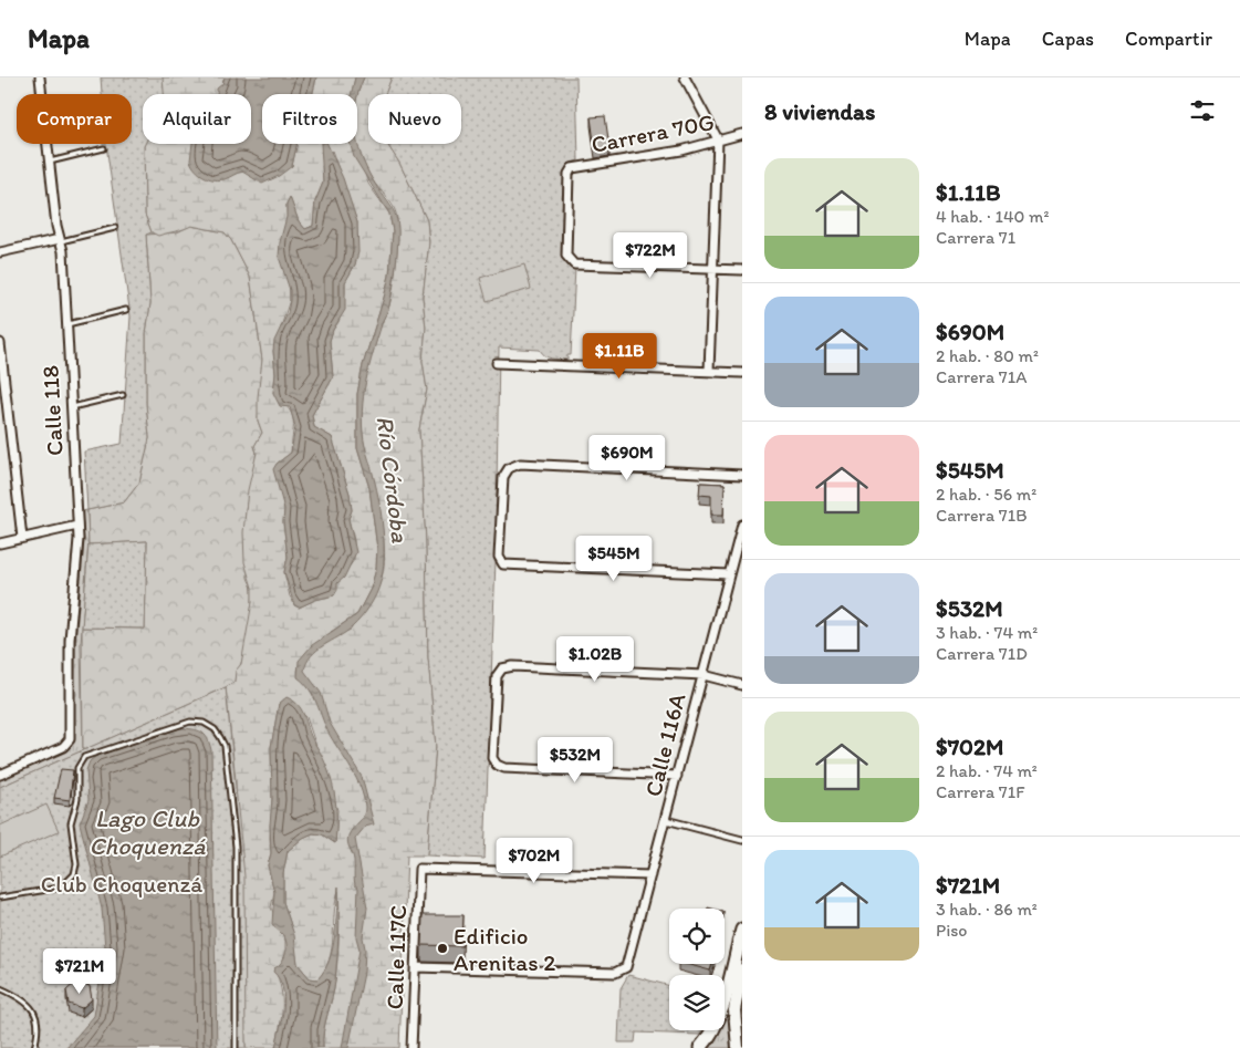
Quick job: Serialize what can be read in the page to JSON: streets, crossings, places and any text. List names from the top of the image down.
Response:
{
  "streets": {
    "street": [
      "Carrera 70G",
      "Calle 118",
      "Calle 116A",
      "Calle 117C"
    ]
  },
  "crossings": [
    ["Calle 116A", "Calle 117C"]
  ],
  "water": ["Río Córdoba", "Lago Club Choquenzá"],
  "parks": ["Club Choquenzá"],
  "places": ["Edificio Arenitas 2"],
  "page": {
    "header": "Mapa",
    "nav": ["Mapa", "Capas", "Compartir"],
    "heading": "8 viviendas",
    "chip": [
      "Comprar",
      "Alquilar",
      "Filtros",
      "Nuevo"
    ],
    "list": [
      {
        "name": "$1.11B",
        "note": "4 hab. · 140 m² · Carrera 71"
      },
      {
        "name": "$690M",
        "note": "2 hab. · 80 m² · Carrera 71A"
      },
      {
        "name": "$545M",
        "note": "2 hab. · 56 m² · Carrera 71B"
      },
      {
        "name": "$532M",
        "note": "3 hab. · 74 m² · Carrera 71D"
      },
      {
        "name": "$702M",
        "note": "2 hab. · 74 m² · Carrera 71F"
      },
      {
        "name": "$721M",
        "note": "3 hab. · 86 m² · Piso"
      }
    ],
    "price": [
      "$722M",
      "$1.11B",
      "$690M",
      "$545M",
      "$1.02B",
      "$532M",
      "$702M",
      "$721M"
    ]
  }
}
